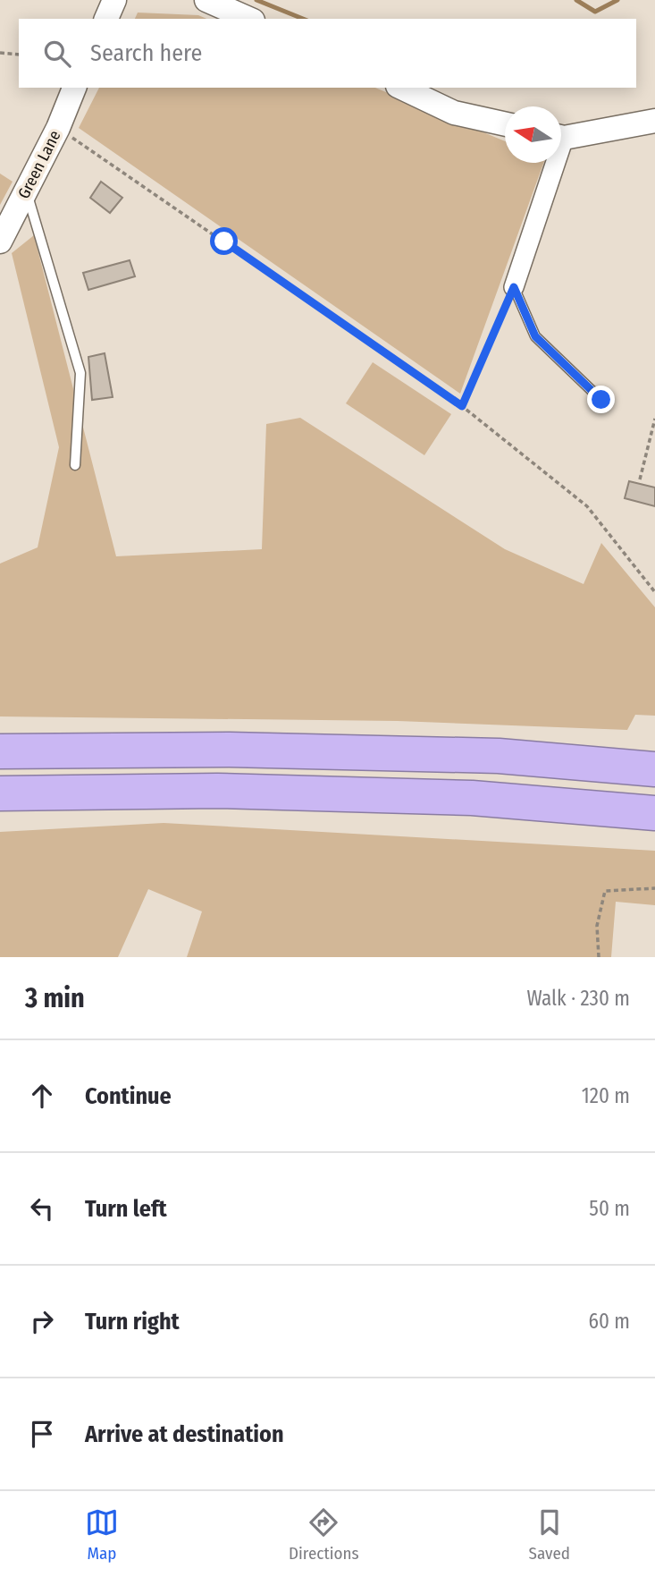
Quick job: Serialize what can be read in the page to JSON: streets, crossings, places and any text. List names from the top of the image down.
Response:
{
  "streets": {
    "street": ["Green Lane"]
  },
  "north": "left",
  "page": {
    "search": "Search here",
    "heading": ["3 min", "Walk · 230 m"],
    "list": [
      ["Continue", "120 m"],
      ["Turn left", "50 m"],
      ["Turn right", "60 m"],
      "Arrive at destination"
    ],
    "nav": ["Map", "Directions", "Saved"]
  }
}
